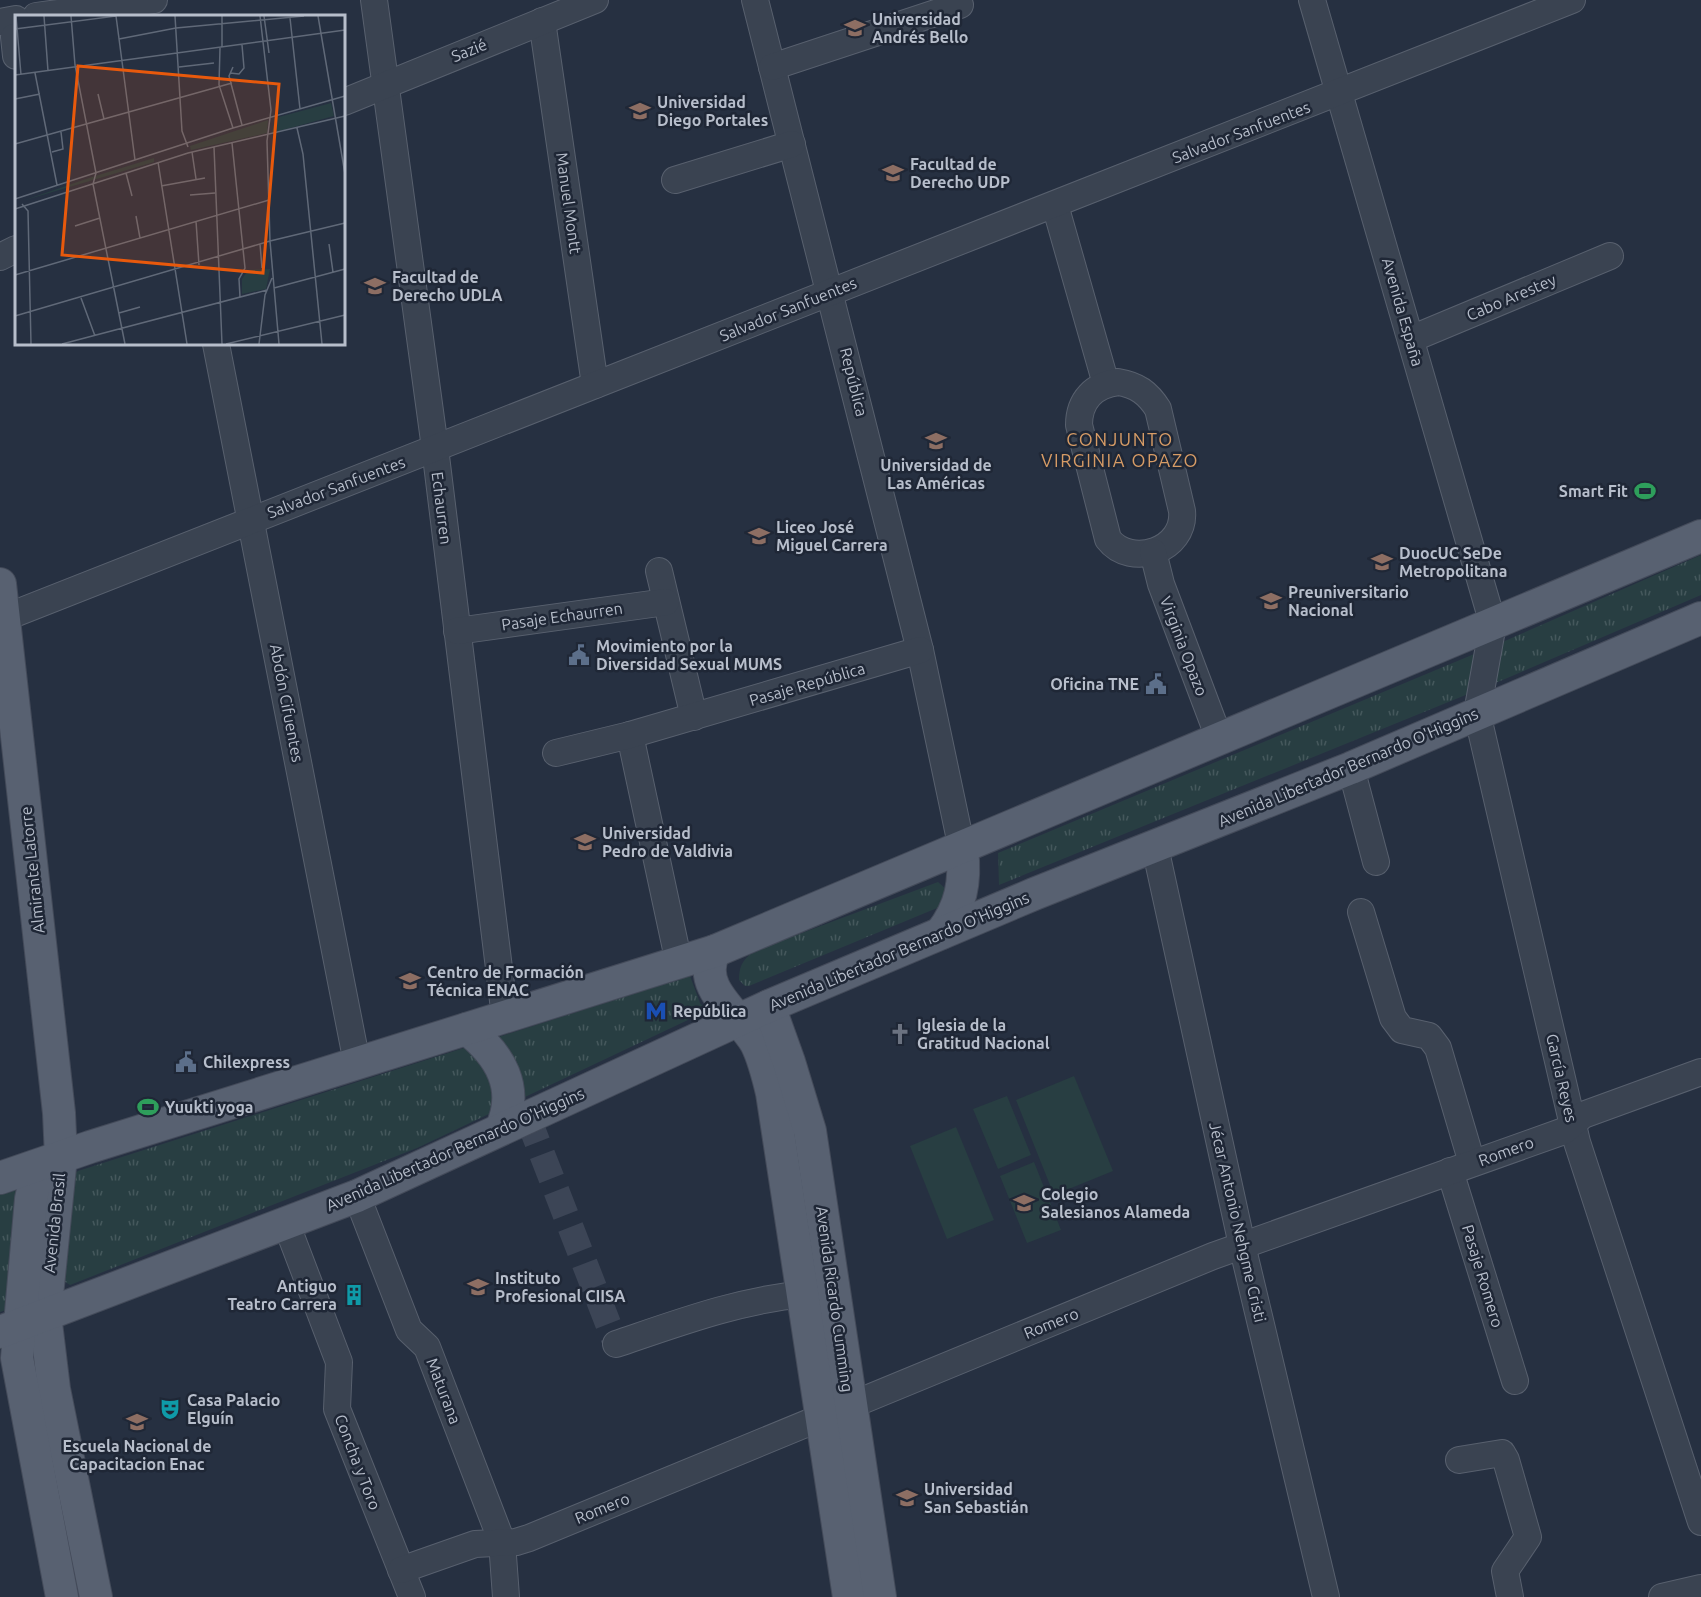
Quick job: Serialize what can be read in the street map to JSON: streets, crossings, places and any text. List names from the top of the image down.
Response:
{
  "streets": {
    "main road": [
      "Avenida Libertador Bernardo O'Higgins",
      "Almirante Latorre",
      "Avenida Brasil",
      "Avenida Ricardo Cumming"
    ],
    "street": [
      "Sazié",
      "Salvador Sanfuentes",
      "Manuel Montt",
      "Cabo Arestey",
      "Avenida España",
      "República",
      "Echaurren",
      "Pasaje Echaurren",
      "Virginia Opazo",
      "Pasaje República",
      "Abdón Cifuentes",
      "García Reyes",
      "Romero",
      "Jécar Antonio Nehgme Cristi",
      "Pasaje Romero",
      "Maturana",
      "Concha y Toro"
    ]
  },
  "crossings": [
    ["Sazié", "Manuel Montt"],
    ["Sazié", "Echaurren"],
    ["Salvador Sanfuentes", "Manuel Montt"],
    ["Salvador Sanfuentes", "Avenida España"],
    ["Salvador Sanfuentes", "República"],
    ["Salvador Sanfuentes", "Echaurren"],
    ["Salvador Sanfuentes", "Abdón Cifuentes"],
    ["Salvador Sanfuentes", "Almirante Latorre"],
    ["Cabo Arestey", "Avenida España"],
    ["Avenida España", "García Reyes"],
    ["República", "Pasaje República"],
    ["Echaurren", "Pasaje Echaurren"],
    ["Avenida Libertador Bernardo O'Higgins", "García Reyes"],
    ["Avenida Libertador Bernardo O'Higgins", "Jécar Antonio Nehgme Cristi"],
    ["Avenida Libertador Bernardo O'Higgins", "Avenida Brasil"],
    ["Avenida Libertador Bernardo O'Higgins", "Avenida Ricardo Cumming"],
    ["Avenida Libertador Bernardo O'Higgins", "Maturana"],
    ["Avenida Libertador Bernardo O'Higgins", "Concha y Toro"],
    ["Almirante Latorre", "Avenida Brasil"],
    ["García Reyes", "Romero"],
    ["Romero", "Jécar Antonio Nehgme Cristi"],
    ["Romero", "Pasaje Romero"],
    ["Romero", "Avenida Ricardo Cumming"],
    ["Romero", "Maturana"],
    ["Romero", "Concha y Toro"]
  ],
  "districts": ["CONJUNTO VIRGINIA OPAZO"],
  "places": {
    "school or university": [
      "Universidad Andrés Bello",
      "Universidad Diego Portales",
      "Facultad de Derecho UDP",
      "Facultad de Derecho UDLA",
      "Universidad de Las Américas",
      "Liceo José Miguel Carrera",
      "DuocUC SeDe Metropolitana",
      "Preuniversitario Nacional",
      "Universidad Pedro de Valdivia",
      "Centro de Formación Técnica ENAC",
      "Colegio Salesianos Alameda",
      "Instituto Profesional CIISA",
      "Escuela Nacional de Capacitacion Enac",
      "Universidad San Sebastián"
    ],
    "sports": ["Smart Fit", "Yuukti yoga"],
    "public building": ["Movimiento por la Diversidad Sexual MUMS", "Oficina TNE", "Chilexpress"],
    "metro station": ["República"],
    "church": ["Iglesia de la Gratitud Nacional"],
    "building": ["Antiguo Teatro Carrera"],
    "theatre": ["Casa Palacio Elguín"]
  }
}
